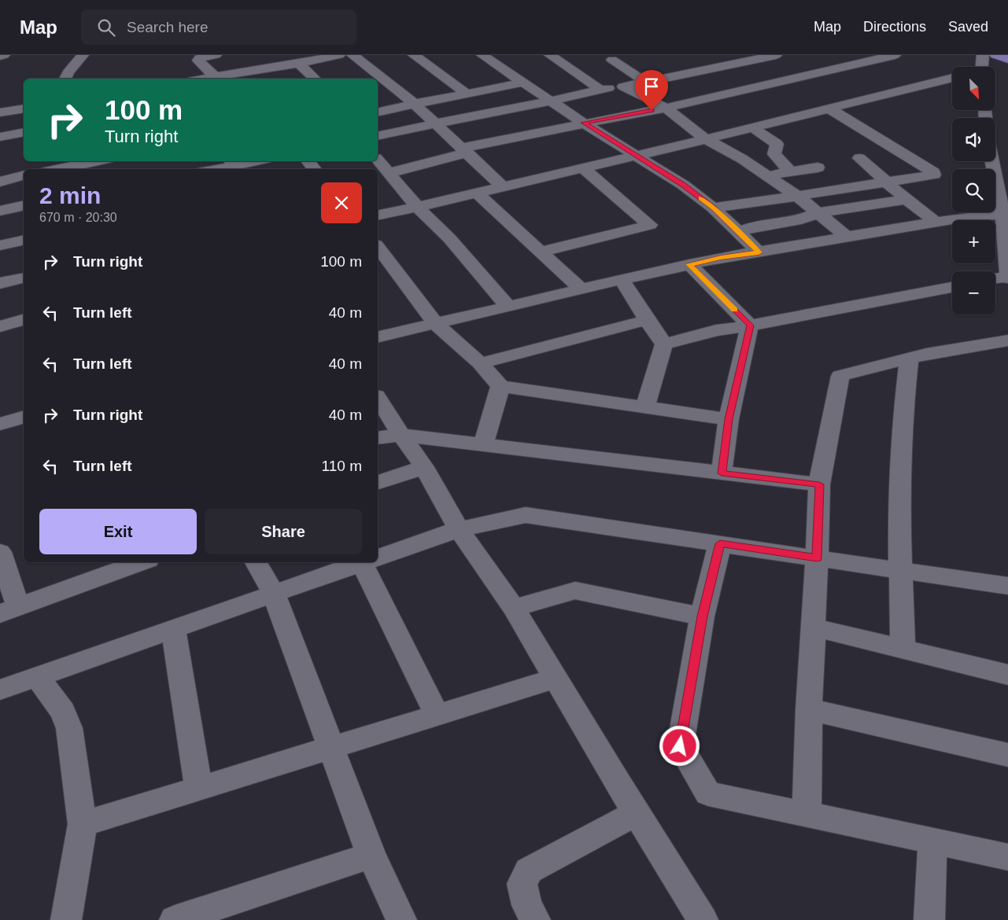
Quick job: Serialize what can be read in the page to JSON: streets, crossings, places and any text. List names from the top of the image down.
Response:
{
  "north": "bottom right",
  "page": {
    "header": "Map",
    "search": "Search here",
    "nav": ["Map", "Directions", "Saved"],
    "map_buttons": ["+", "−"],
    "turn": ["100 m", "Turn right"],
    "heading": ["2 min", "670 m · 20:30"],
    "list": [
      {
        "name": "Turn right",
        "value": "100 m"
      },
      {
        "name": "Turn left",
        "value": "40 m"
      },
      {
        "name": "Turn left",
        "value": "40 m"
      },
      {
        "name": "Turn right",
        "value": "40 m"
      },
      {
        "name": "Turn left",
        "value": "110 m"
      }
    ],
    "buttons": ["Exit", "Share"]
  }
}
